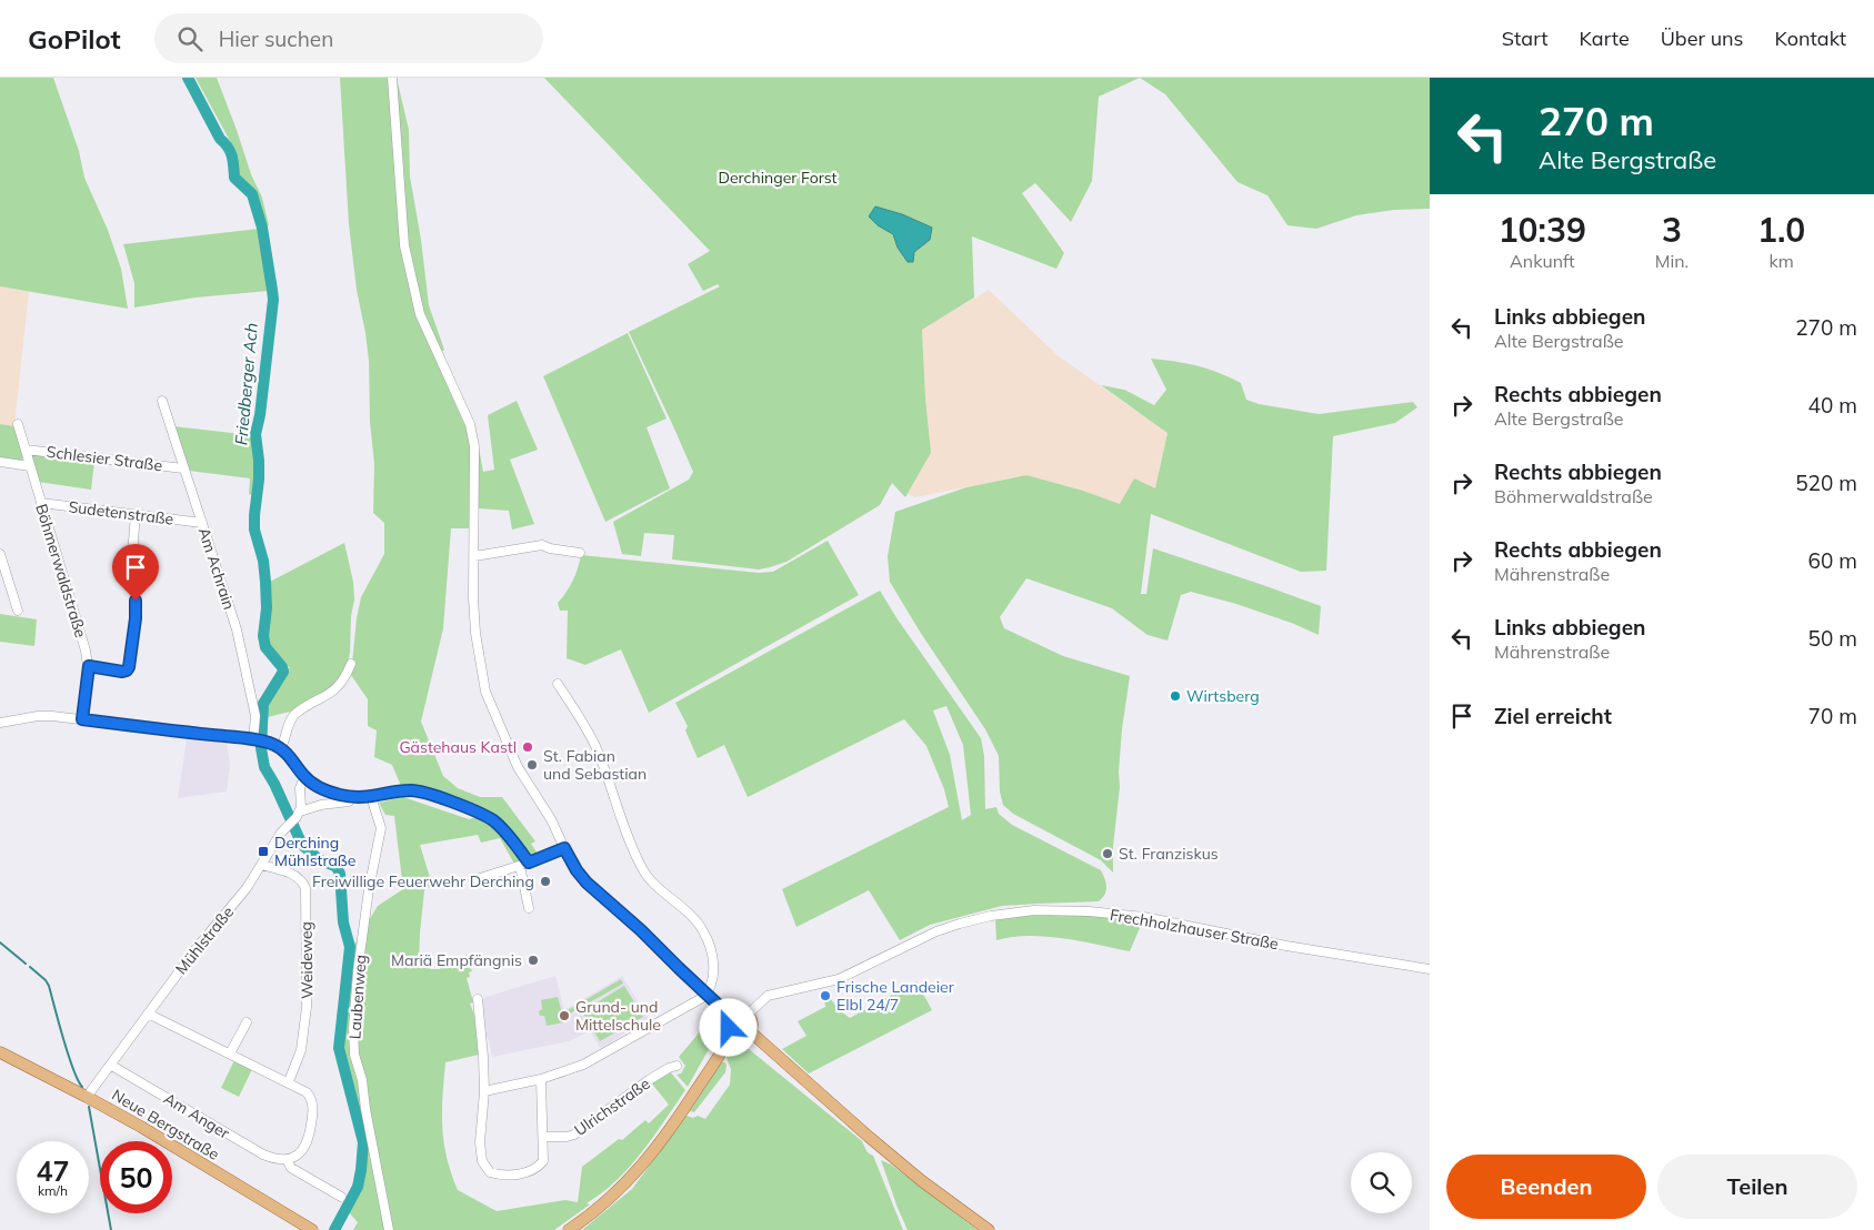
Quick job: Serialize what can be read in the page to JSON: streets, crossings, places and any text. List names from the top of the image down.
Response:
{
  "streets": {
    "main road": ["Neue Bergstraße"],
    "street": [
      "Schlesier Straße",
      "Sudetenstraße",
      "Am Achrain",
      "Böhmerwaldstraße",
      "Frechholzhauser Straße",
      "Mühlstraße",
      "Weideweg",
      "Laubenweg",
      "Ulrichstraße",
      "Am Anger"
    ]
  },
  "crossings": [
    ["Schlesier Straße", "Am Achrain"],
    ["Schlesier Straße", "Böhmerwaldstraße"],
    ["Sudetenstraße", "Am Achrain"],
    ["Sudetenstraße", "Böhmerwaldstraße"],
    ["Mühlstraße", "Weideweg"],
    ["Mühlstraße", "Am Anger"],
    ["Mühlstraße", "Neue Bergstraße"]
  ],
  "water": ["Friedberger Ach"],
  "parks": ["Derchinger Forst"],
  "places": {
    "other": [
      "Wirtsberg",
      "Gästehaus Kastl",
      "St. Fabian und Sebastian",
      "St. Franziskus",
      "Freiwillige Feuerwehr Derching",
      "Mariä Empfängnis",
      "Frische Landeier Elbl 24/7",
      "Grund- und Mittelschule"
    ],
    "transit": ["Derching Mühlstraße"]
  },
  "page": {
    "header": "GoPilot",
    "search": "Hier suchen",
    "nav": [
      "Start",
      "Karte",
      "Über uns",
      "Kontakt"
    ],
    "turn": ["270 m", "Alte Bergstraße"],
    "eta": [
      "10:39",
      "Ankunft",
      "3",
      "Min.",
      "1.0",
      "km"
    ],
    "list": [
      {
        "name": "Links abbiegen",
        "note": "Alte Bergstraße",
        "value": "270 m"
      },
      {
        "name": "Rechts abbiegen",
        "note": "Alte Bergstraße",
        "value": "40 m"
      },
      {
        "name": "Rechts abbiegen",
        "note": "Böhmerwaldstraße",
        "value": "520 m"
      },
      {
        "name": "Rechts abbiegen",
        "note": "Mährenstraße",
        "value": "60 m"
      },
      {
        "name": "Links abbiegen",
        "note": "Mährenstraße",
        "value": "50 m"
      },
      {
        "name": "Ziel erreicht",
        "value": "70 m"
      }
    ],
    "speed": "47 km/h",
    "limit": "50",
    "buttons": ["Beenden", "Teilen"]
  }
}
